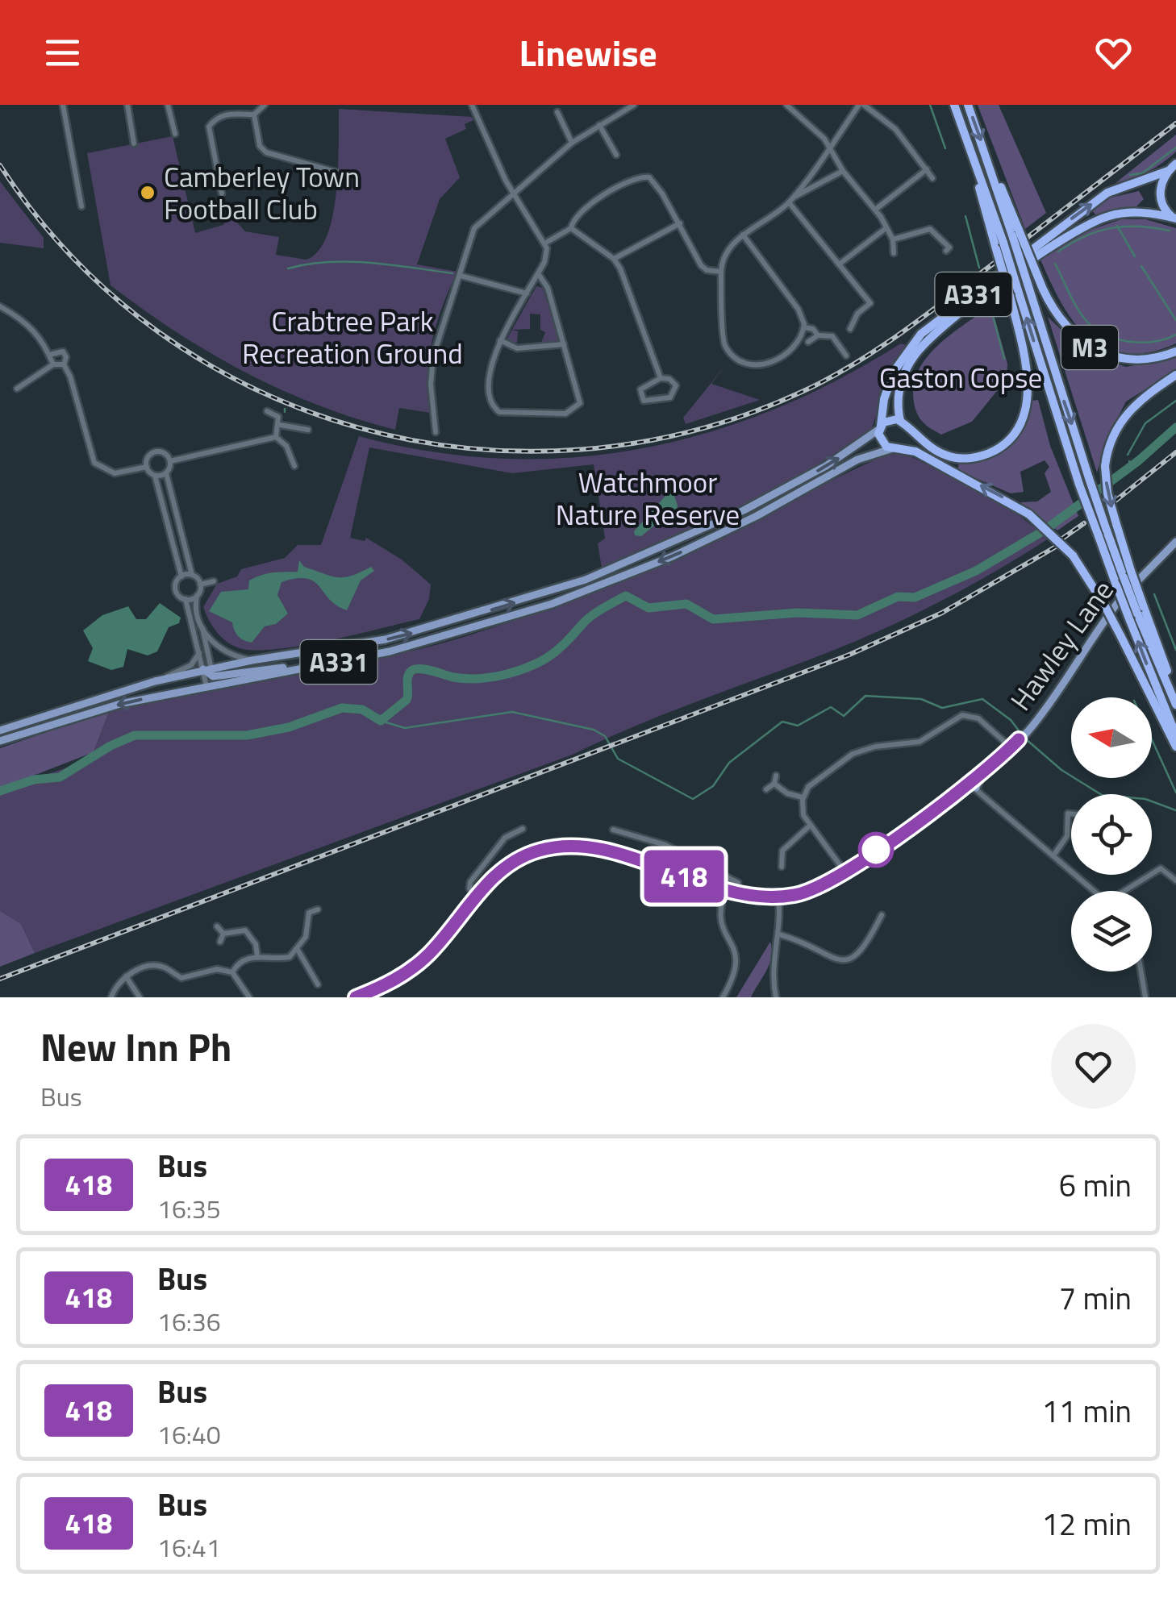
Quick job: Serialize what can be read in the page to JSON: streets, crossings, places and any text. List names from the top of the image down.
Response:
{
  "streets": {
    "highway": ["A331", "M3"],
    "main road": ["Hawley Lane"]
  },
  "crossings": [
    ["A331", "M3"]
  ],
  "parks": ["Crabtree Park Recreation Ground", "Gaston Copse", "Watchmoor Nature Reserve"],
  "places": ["Camberley Town Football Club"],
  "lines": ["bus line 418"],
  "north": "left",
  "page": {
    "header": "Linewise",
    "on_map": "418",
    "heading": ["New Inn Ph", "Bus"],
    "list": [
      {
        "mark": "418",
        "name": "Bus",
        "note": "16:35",
        "value": "6 min"
      },
      {
        "mark": "418",
        "name": "Bus",
        "note": "16:36",
        "value": "7 min"
      },
      {
        "mark": "418",
        "name": "Bus",
        "note": "16:40",
        "value": "11 min"
      },
      {
        "mark": "418",
        "name": "Bus",
        "note": "16:41",
        "value": "12 min"
      }
    ]
  }
}
